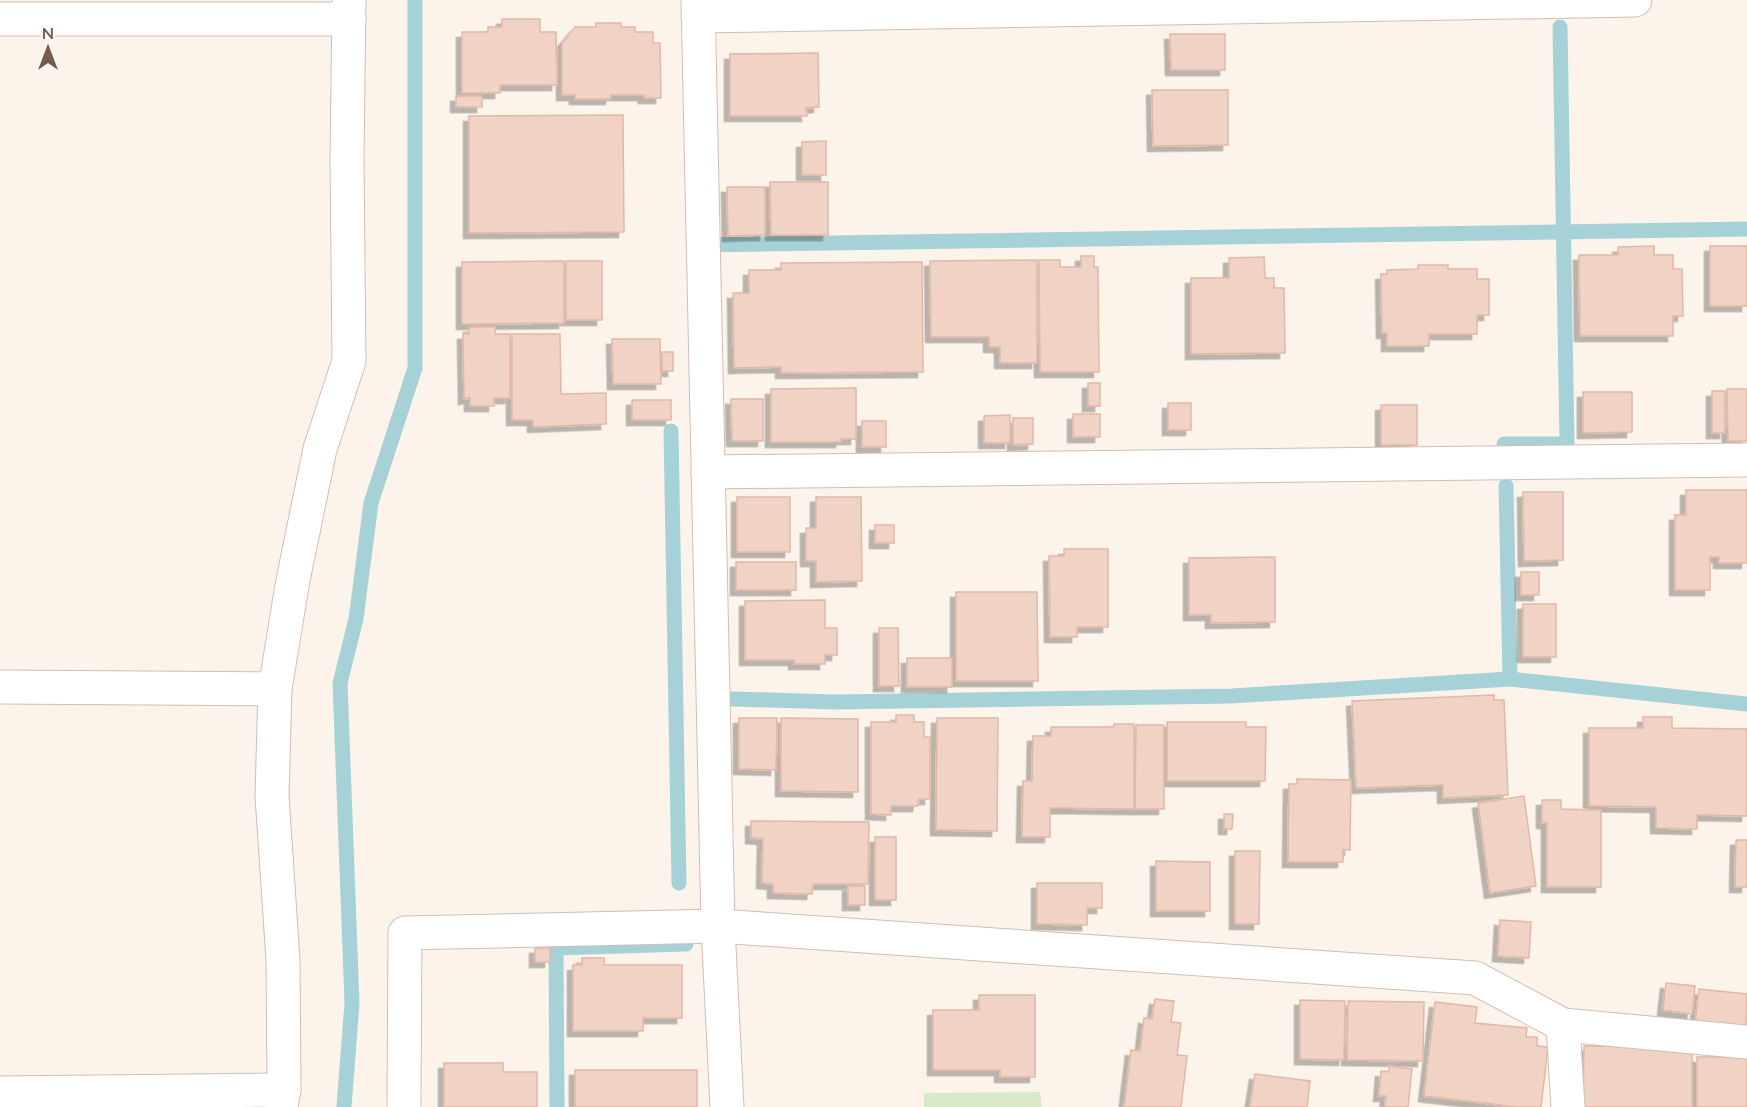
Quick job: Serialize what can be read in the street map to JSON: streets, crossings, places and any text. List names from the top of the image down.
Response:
{
  "north": "top"
}
